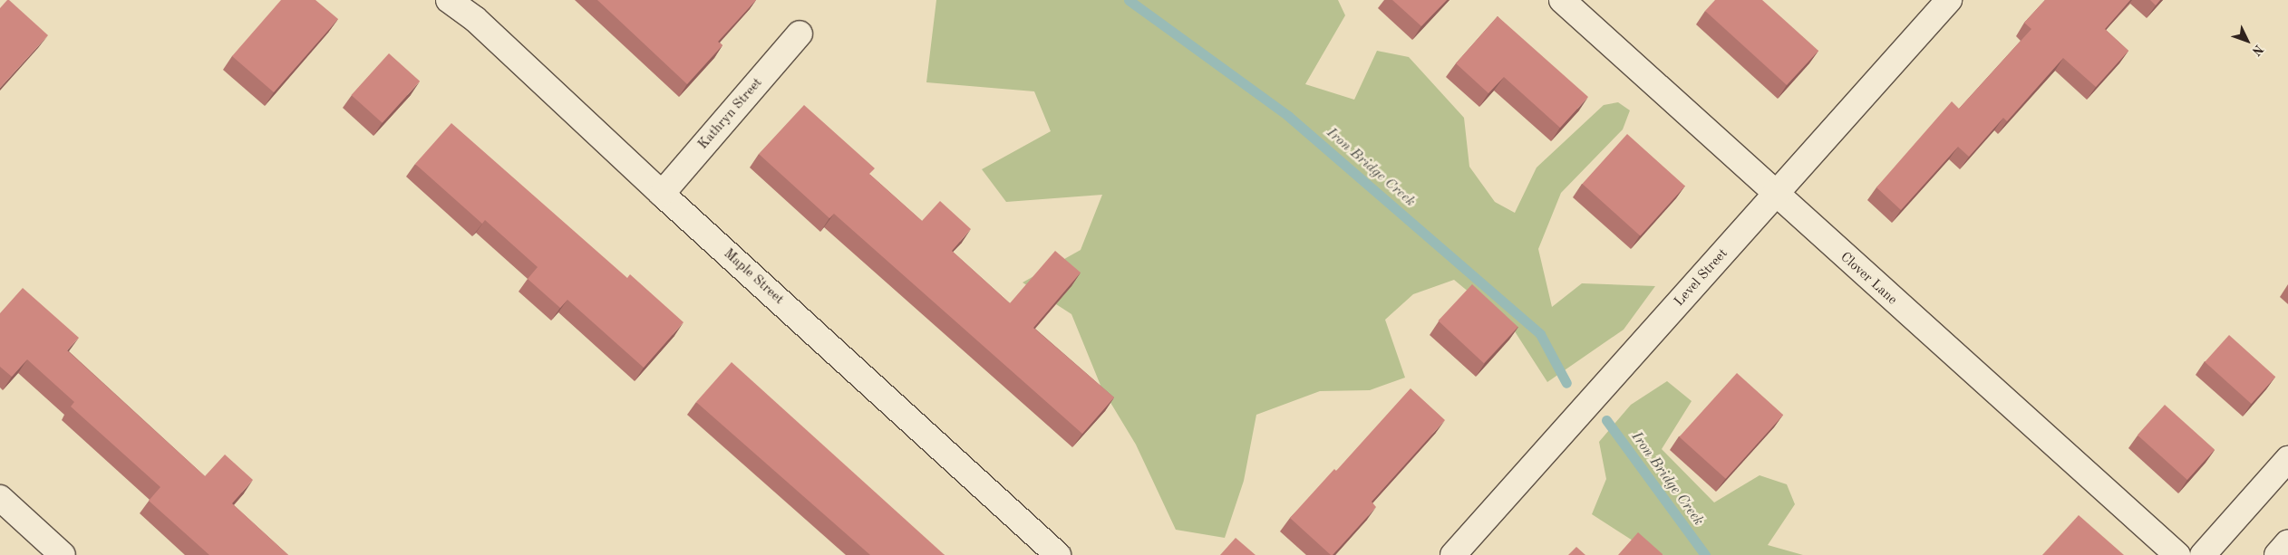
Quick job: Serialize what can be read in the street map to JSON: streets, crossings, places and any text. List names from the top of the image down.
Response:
{
  "streets": {
    "street": [
      "Kathryn Street",
      "Maple Street",
      "Level Street",
      "Clover Lane"
    ]
  },
  "crossings": [
    ["Kathryn Street", "Maple Street"],
    ["Level Street", "Clover Lane"]
  ],
  "water": ["Iron Bridge Creek"],
  "north": "bottom right"
}
